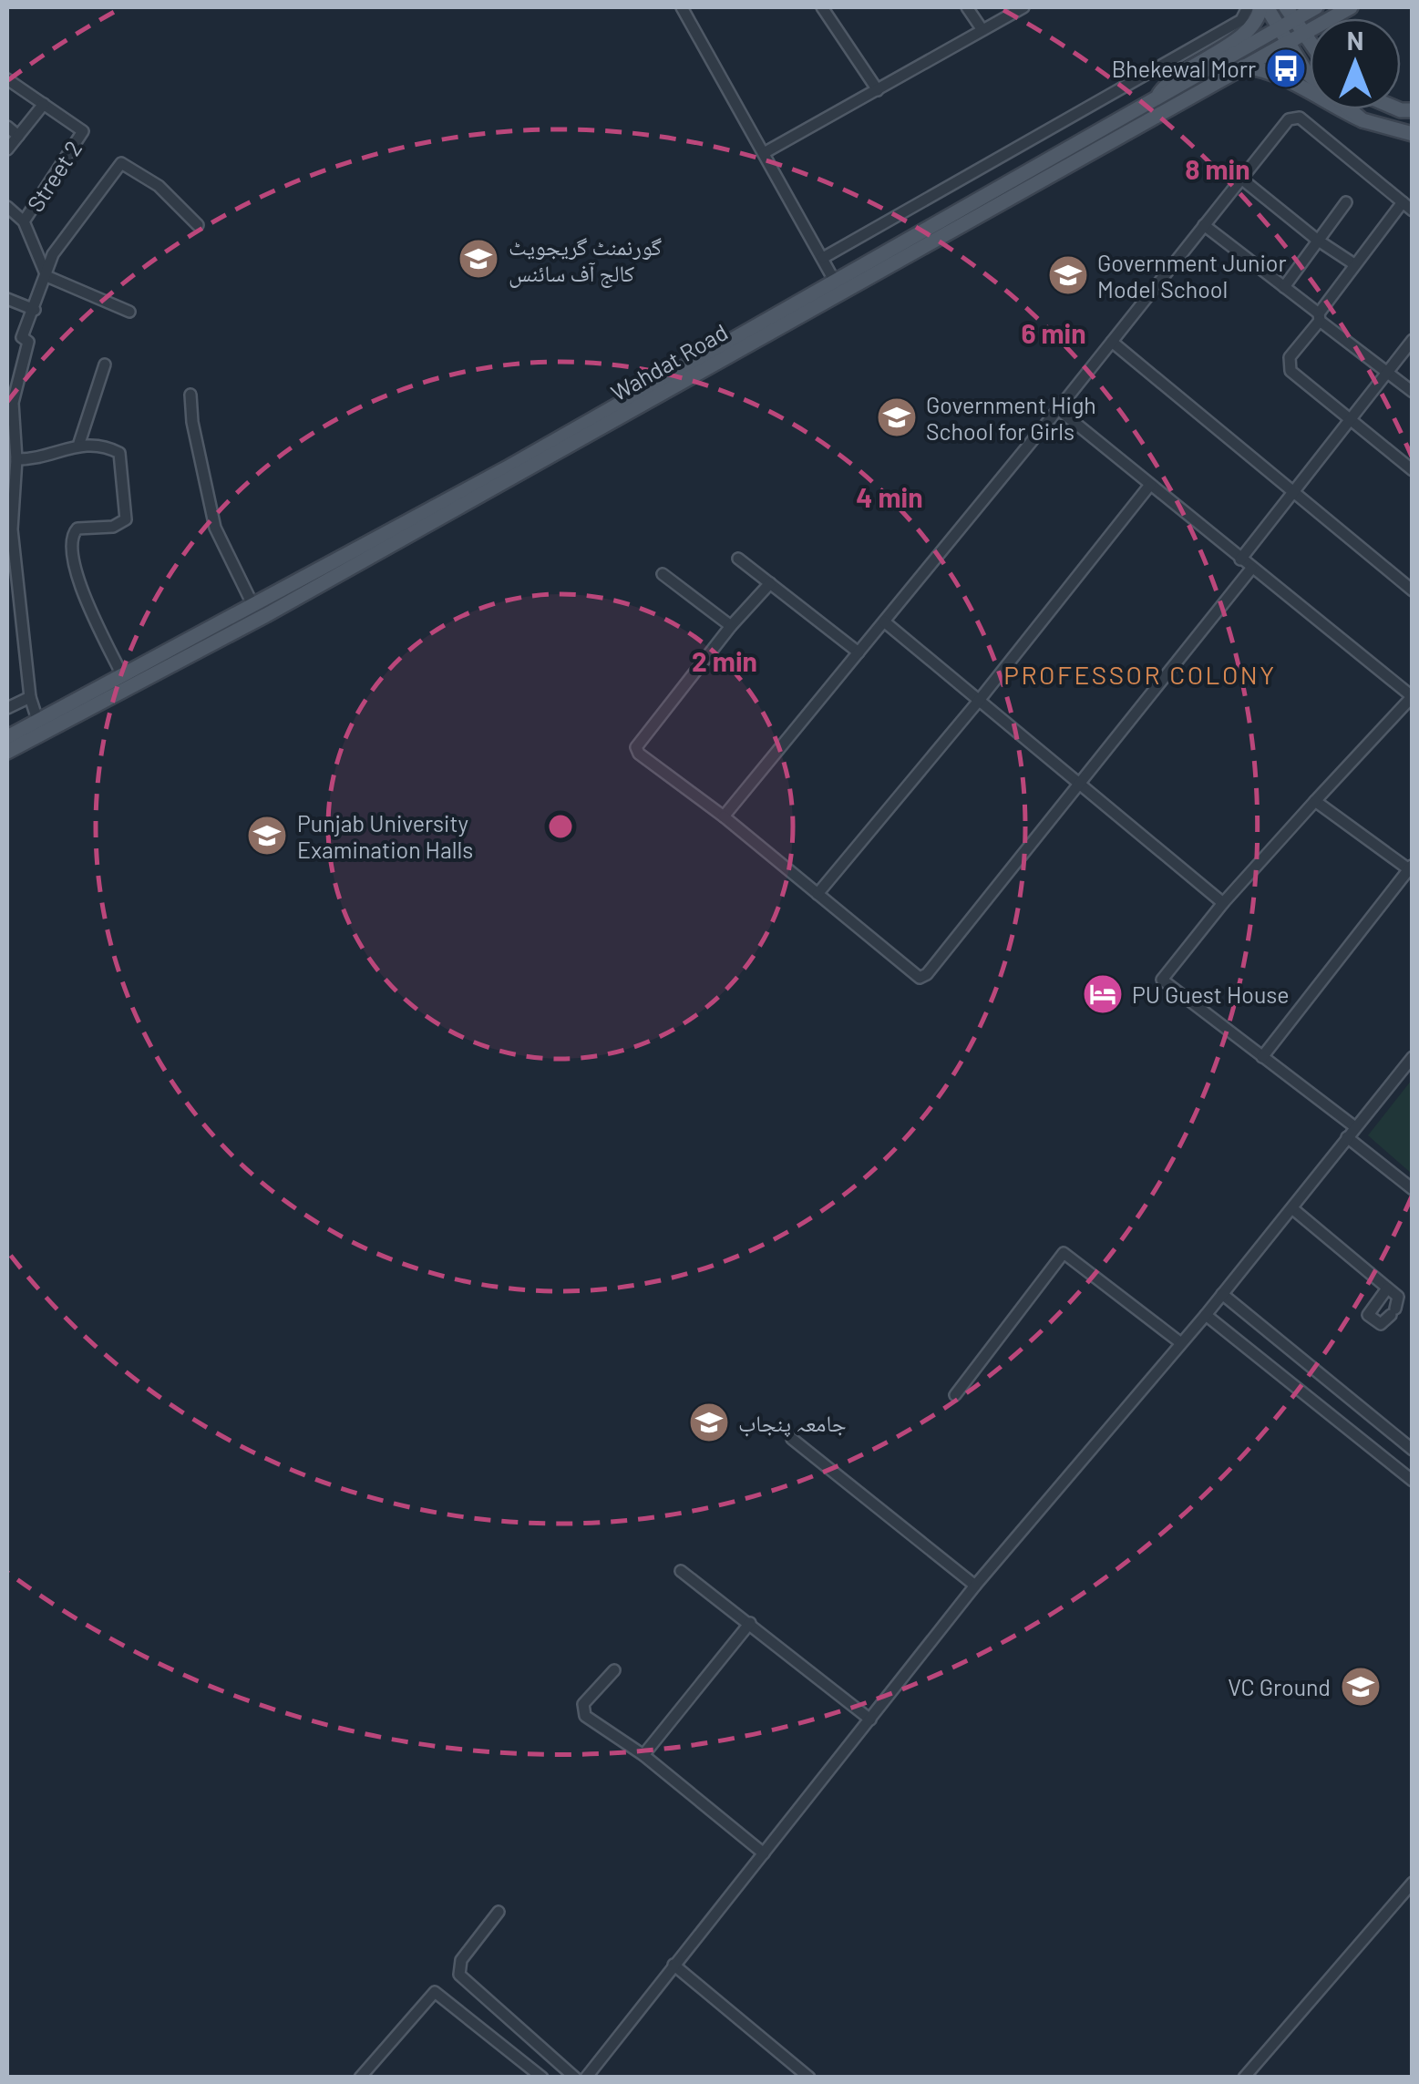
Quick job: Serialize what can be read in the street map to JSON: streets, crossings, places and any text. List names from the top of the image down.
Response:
{
  "streets": {
    "main road": ["Wahdat Road"],
    "street": ["Street 2"]
  },
  "districts": ["PROFESSOR COLONY"],
  "places": {
    "bus stop": ["Bhekewal Morr"],
    "school or university": [
      "گورنمنٹ گریجویٹ کالج آف سائنس",
      "Government Junior Model School",
      "Government High School for Girls",
      "Punjab University Examination Halls",
      "جامعہ پنجاب",
      "VC Ground"
    ],
    "hotel": ["PU Guest House"]
  },
  "north": "top",
  "rings": [
    "8 min",
    "6 min",
    "4 min",
    "2 min"
  ]
}
